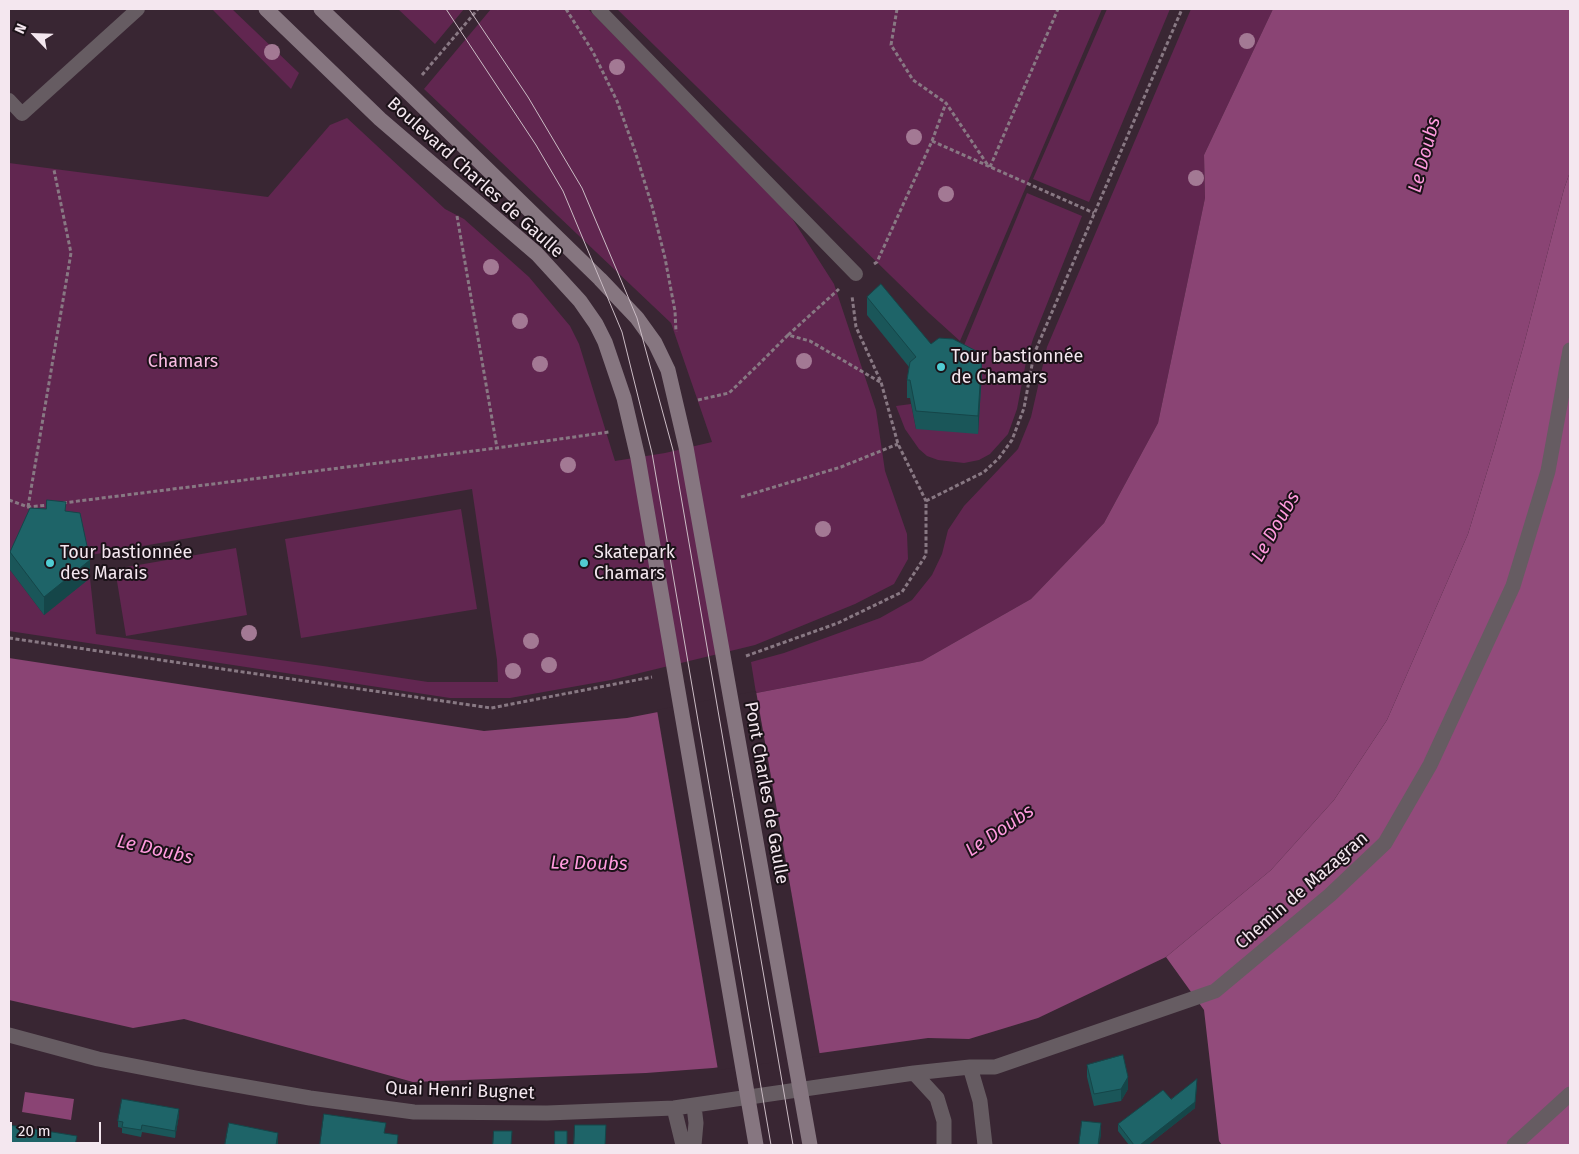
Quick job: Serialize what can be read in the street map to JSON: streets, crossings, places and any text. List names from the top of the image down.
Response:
{
  "streets": {
    "main road": ["Boulevard Charles de Gaulle", "Pont Charles de Gaulle"],
    "street": ["Chemin de Mazagran", "Quai Henri Bugnet"]
  },
  "crossings": [
    ["Boulevard Charles de Gaulle", "Pont Charles de Gaulle"],
    ["Chemin de Mazagran", "Quai Henri Bugnet"]
  ],
  "water": ["Le Doubs"],
  "parks": ["Chamars"],
  "places": ["Tour bastionnée de Chamars", "Tour bastionnée des Marais", "Skatepark Chamars"],
  "scale_bar": "20 m",
  "north": "top left"
}
